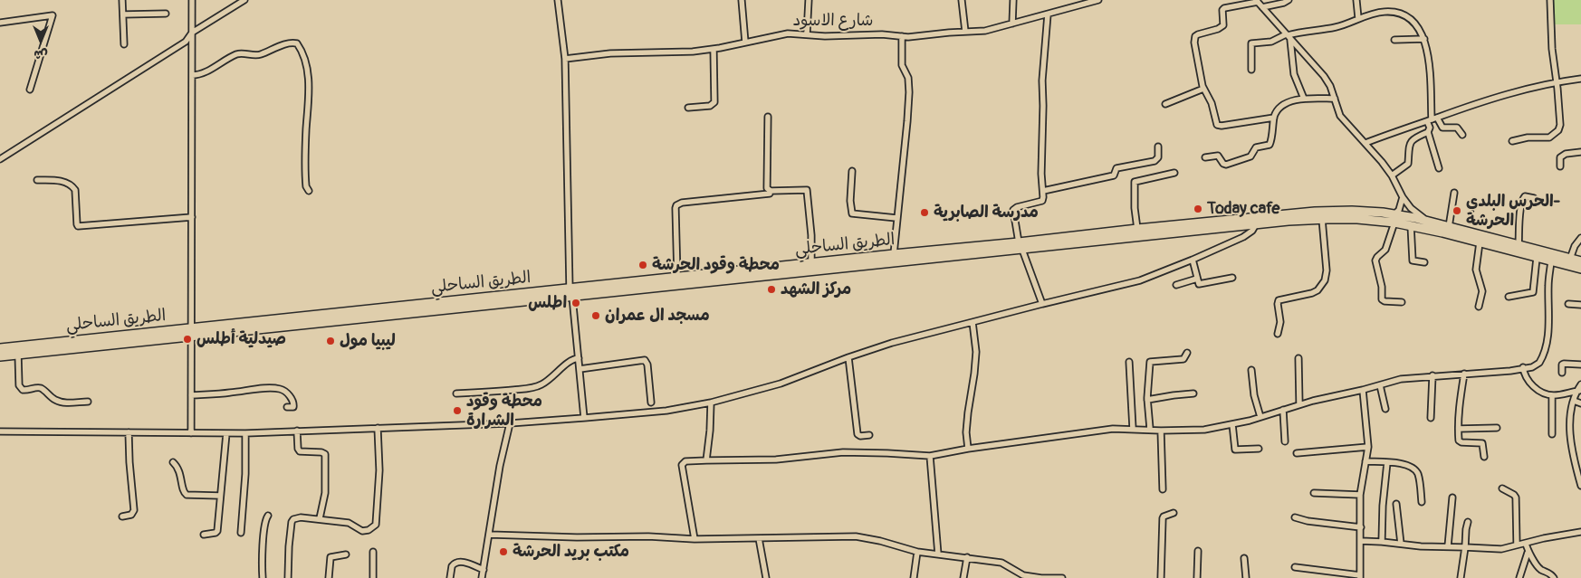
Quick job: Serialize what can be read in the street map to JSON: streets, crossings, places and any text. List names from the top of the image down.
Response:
{
  "streets": {
    "highway": ["الطريق الساحلي"],
    "street": ["شارع الاسود"]
  },
  "places": [
    "Today cafe",
    "الحرس البلدي- الحرشة",
    "مدرسة الصابرية",
    "محطة وقود الحرشة",
    "مركز الشهد",
    "اطلس",
    "مسجد ال عمران",
    "صيدلية أطلس",
    "ليبيا مول",
    "محطة وقود الشرارة",
    "مكتب بريد الحرشة"
  ],
  "north": "bottom"
}
